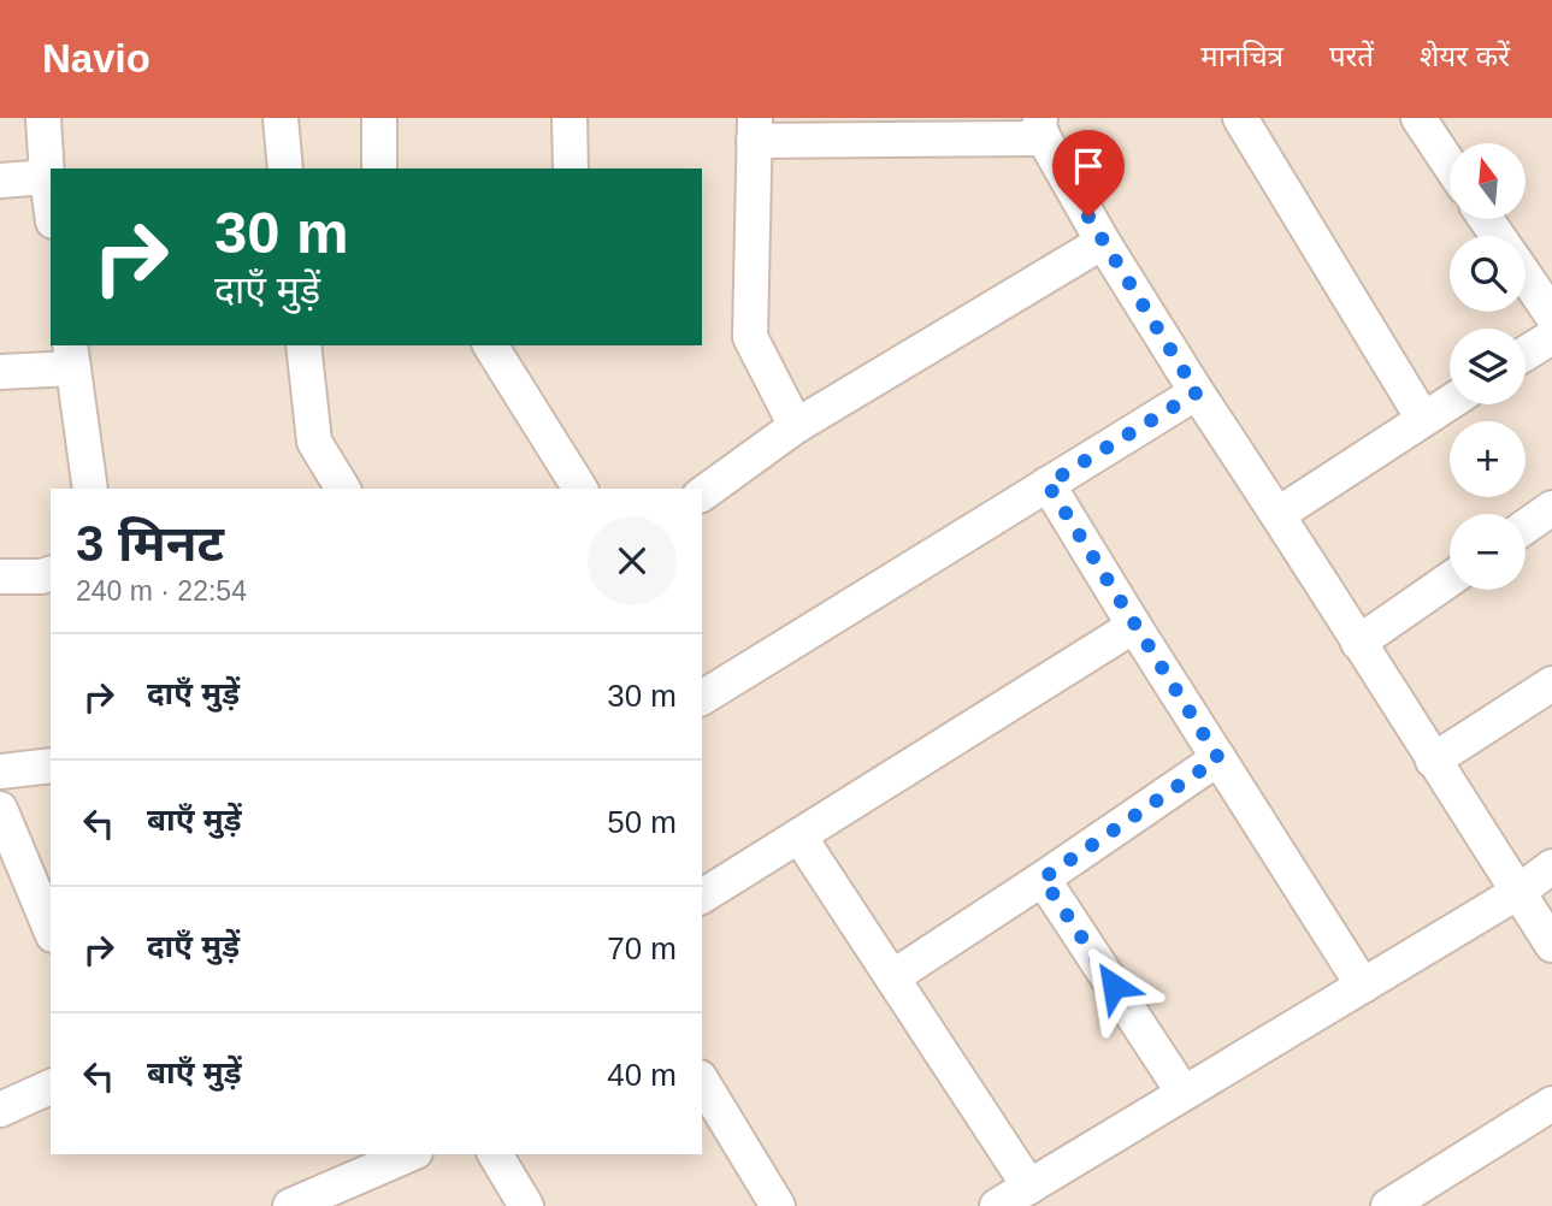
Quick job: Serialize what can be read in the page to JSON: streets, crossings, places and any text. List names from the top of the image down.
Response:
{
  "north": "top",
  "page": {
    "header": "Navio",
    "nav": ["मानचित्र", "परतें", "शेयर करें"],
    "map_buttons": ["+", "−"],
    "turn": ["30 m", "दाएँ मुड़ें"],
    "heading": ["3 मिनट", "240 m · 22:54"],
    "list": [
      {
        "name": "दाएँ मुड़ें",
        "value": "30 m"
      },
      {
        "name": "बाएँ मुड़ें",
        "value": "50 m"
      },
      {
        "name": "दाएँ मुड़ें",
        "value": "70 m"
      },
      {
        "name": "बाएँ मुड़ें",
        "value": "40 m"
      }
    ]
  }
}
